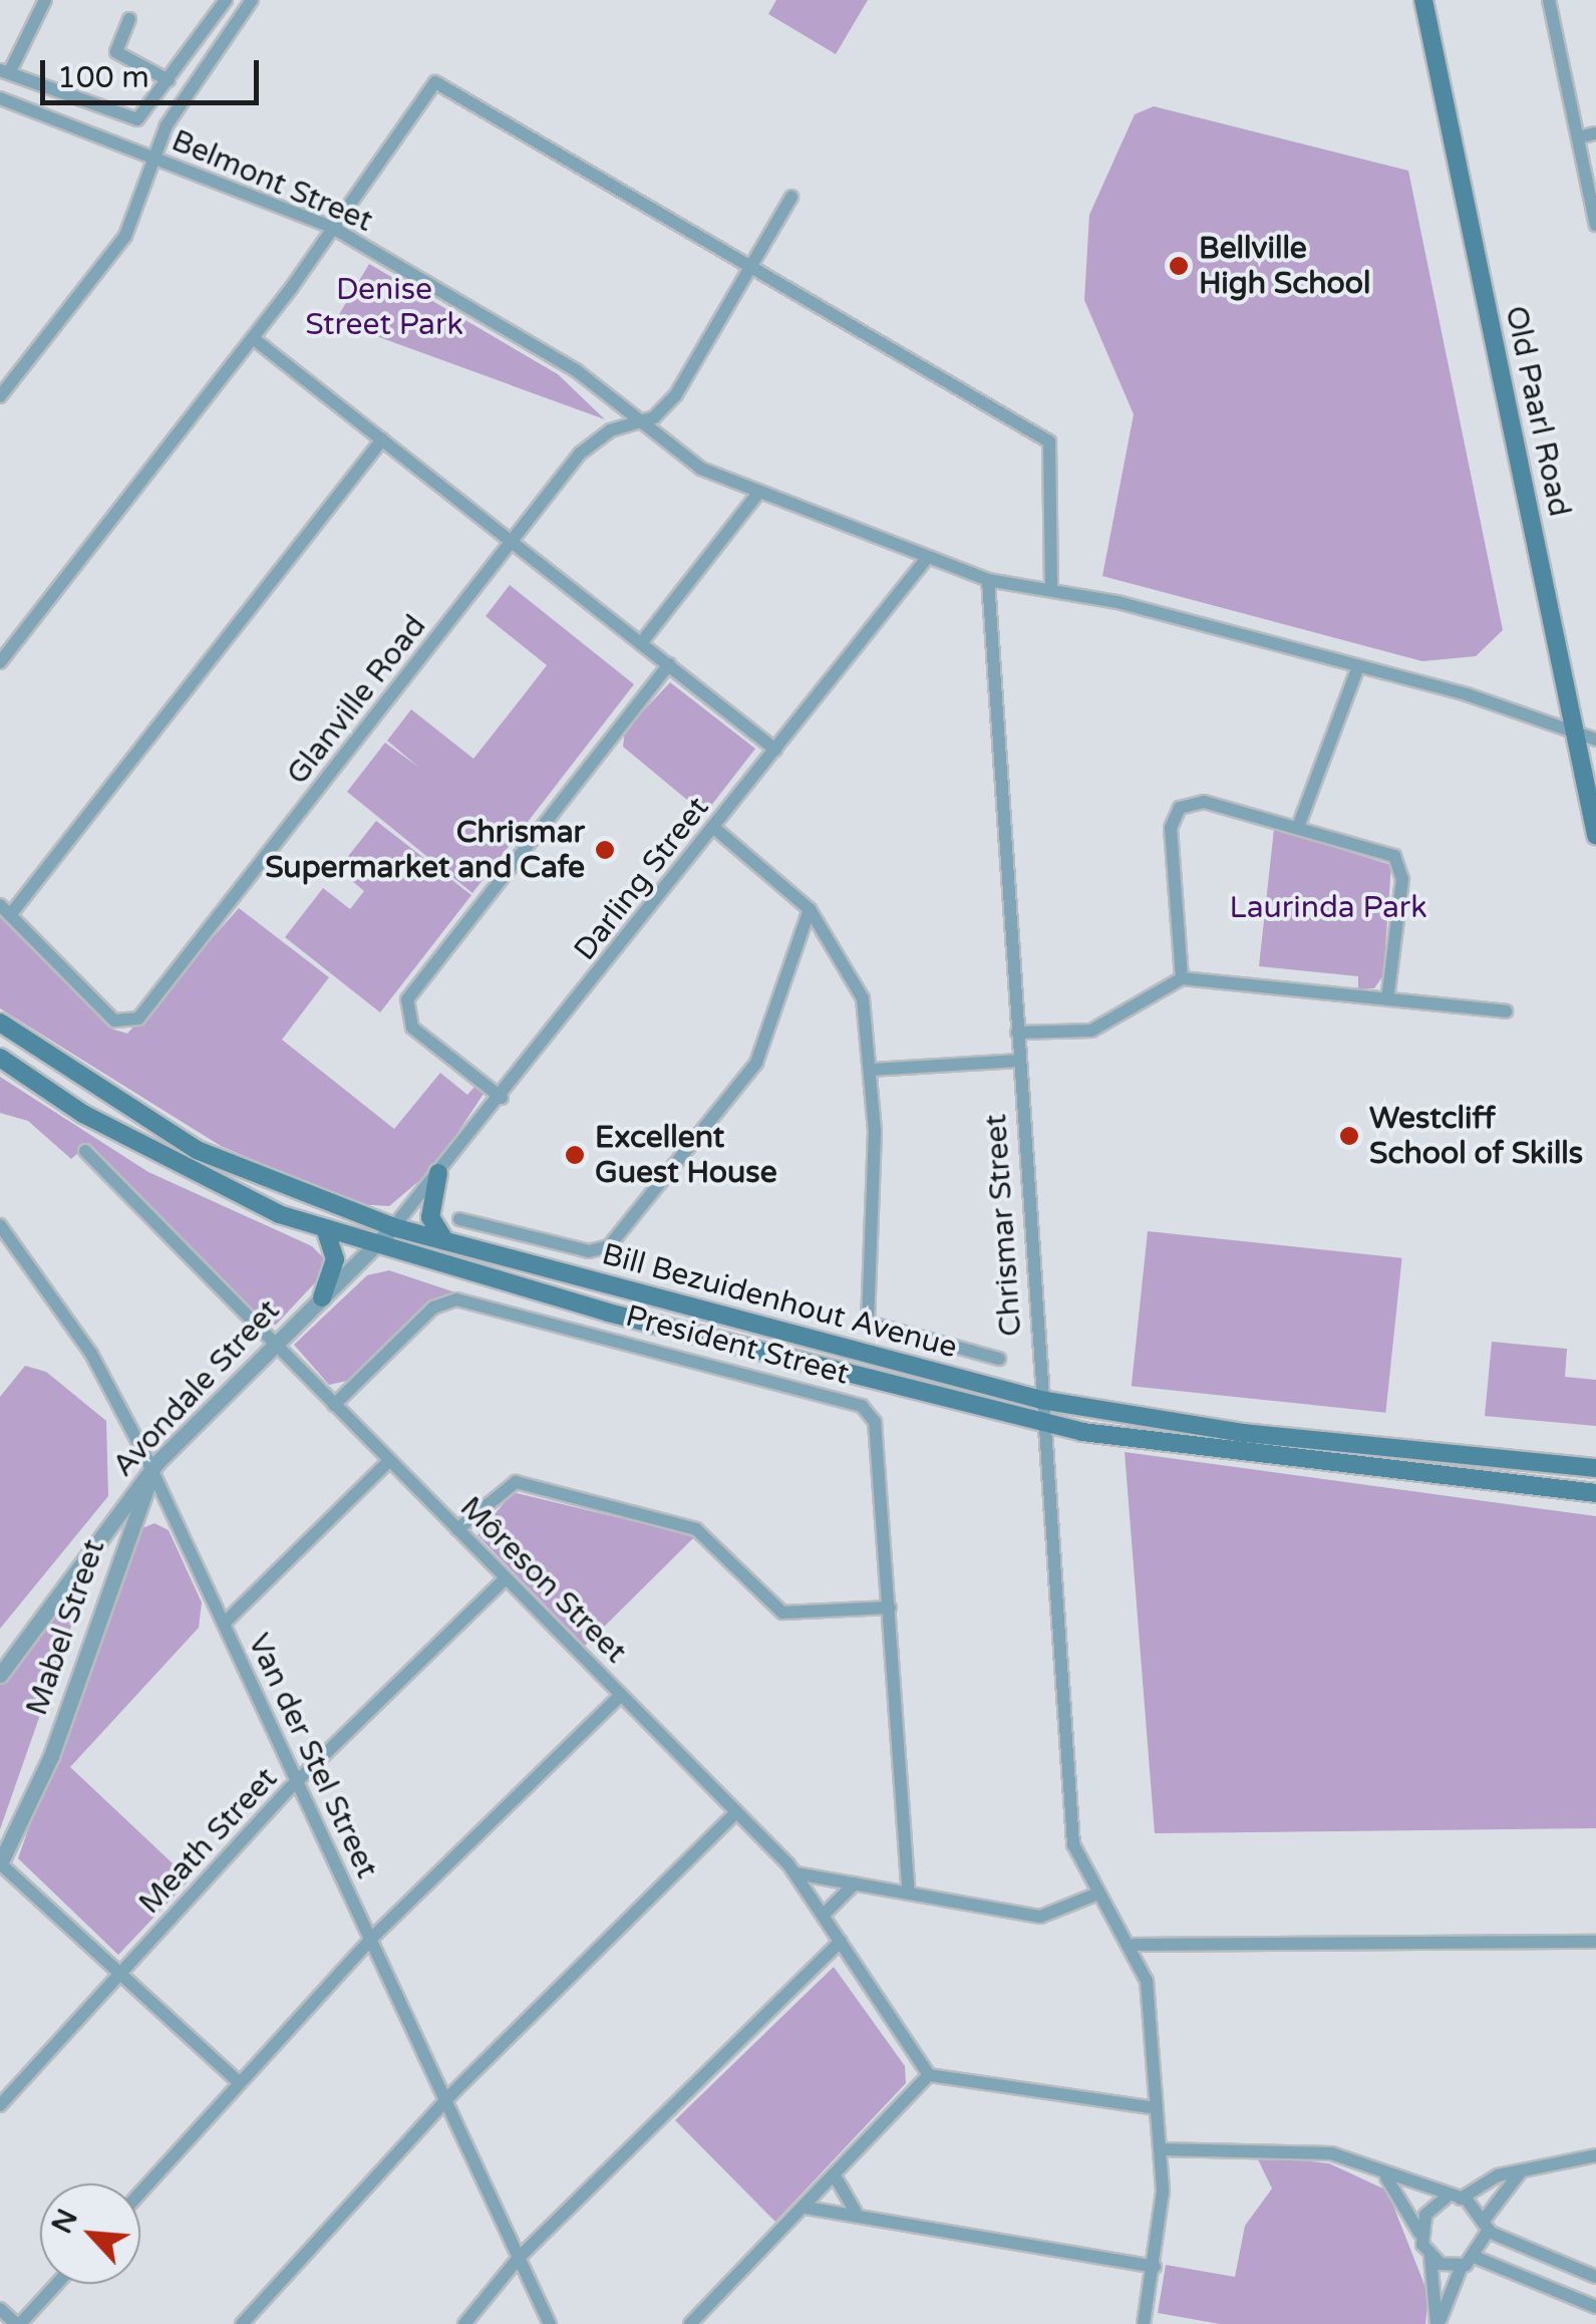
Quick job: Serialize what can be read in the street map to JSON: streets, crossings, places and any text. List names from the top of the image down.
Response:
{
  "streets": {
    "main road": ["Old Paarl Road", "Bill Bezuidenhout Avenue"],
    "street": [
      "Belmont Street",
      "Glanville Road",
      "Darling Street",
      "Chrismar Street",
      "President Street",
      "Avondale Street",
      "Môreson Street",
      "Mabel Street",
      "Van der Stel Street",
      "Meath Street"
    ]
  },
  "crossings": [
    ["Belmont Street", "Old Paarl Road"],
    ["Belmont Street", "Glanville Road"],
    ["Belmont Street", "Darling Street"],
    ["Belmont Street", "Chrismar Street"],
    ["Darling Street", "Bill Bezuidenhout Avenue"],
    ["Darling Street", "Avondale Street"],
    ["Chrismar Street", "Bill Bezuidenhout Avenue"],
    ["Bill Bezuidenhout Avenue", "Avondale Street"],
    ["President Street", "Môreson Street"],
    ["Avondale Street", "Môreson Street"],
    ["Avondale Street", "Mabel Street"],
    ["Avondale Street", "Van der Stel Street"],
    ["Môreson Street", "Meath Street"],
    ["Mabel Street", "Van der Stel Street"],
    ["Van der Stel Street", "Meath Street"]
  ],
  "parks": ["Denise Street Park", "Laurinda Park"],
  "places": [
    "Bellville High School",
    "Chrismar Supermarket and Cafe",
    "Westcliff School of Skills",
    "Excellent Guest House"
  ],
  "scale_bar": "100 m",
  "north": "top left"
}
